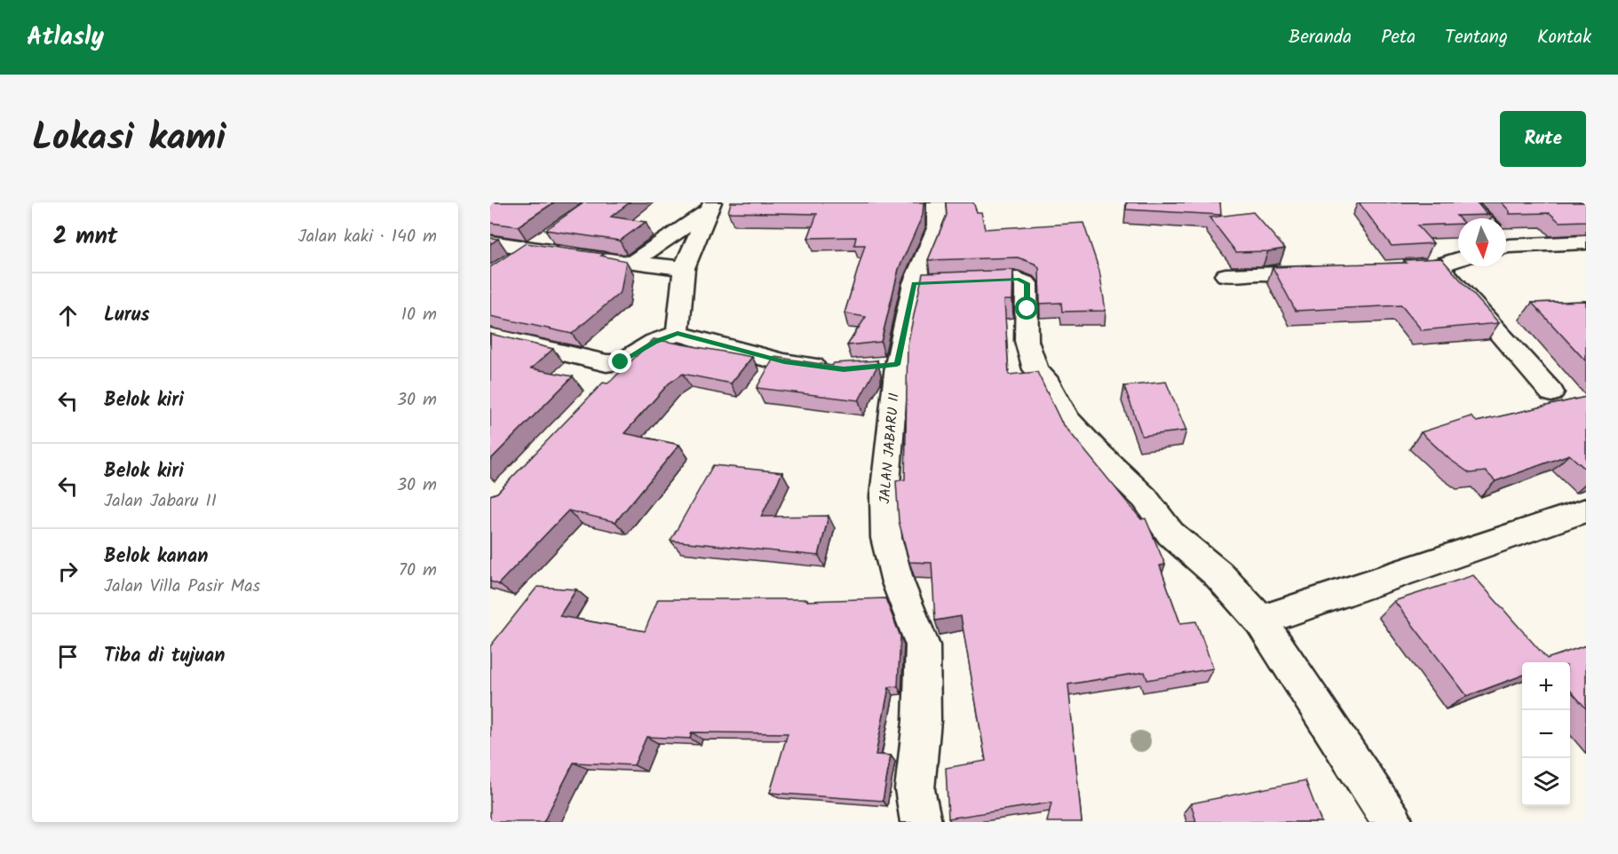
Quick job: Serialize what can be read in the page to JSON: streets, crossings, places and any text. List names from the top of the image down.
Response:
{
  "streets": {
    "street": ["JALAN JABARU II"]
  },
  "north": "bottom",
  "page": {
    "header": "Atlasly",
    "nav": [
      "Beranda",
      "Peta",
      "Tentang",
      "Kontak"
    ],
    "title": "Lokasi kami",
    "buttons": "Rute",
    "heading": ["2 mnt", "Jalan kaki · 140 m"],
    "list": [
      ["Lurus", "10 m"],
      ["Belok kiri", "30 m"],
      ["Belok kiri", "Jalan Jabaru II", "30 m"],
      ["Belok kanan", "Jalan Villa Pasir Mas", "70 m"],
      "Tiba di tujuan"
    ],
    "map_buttons": ["+", "−"]
  }
}
